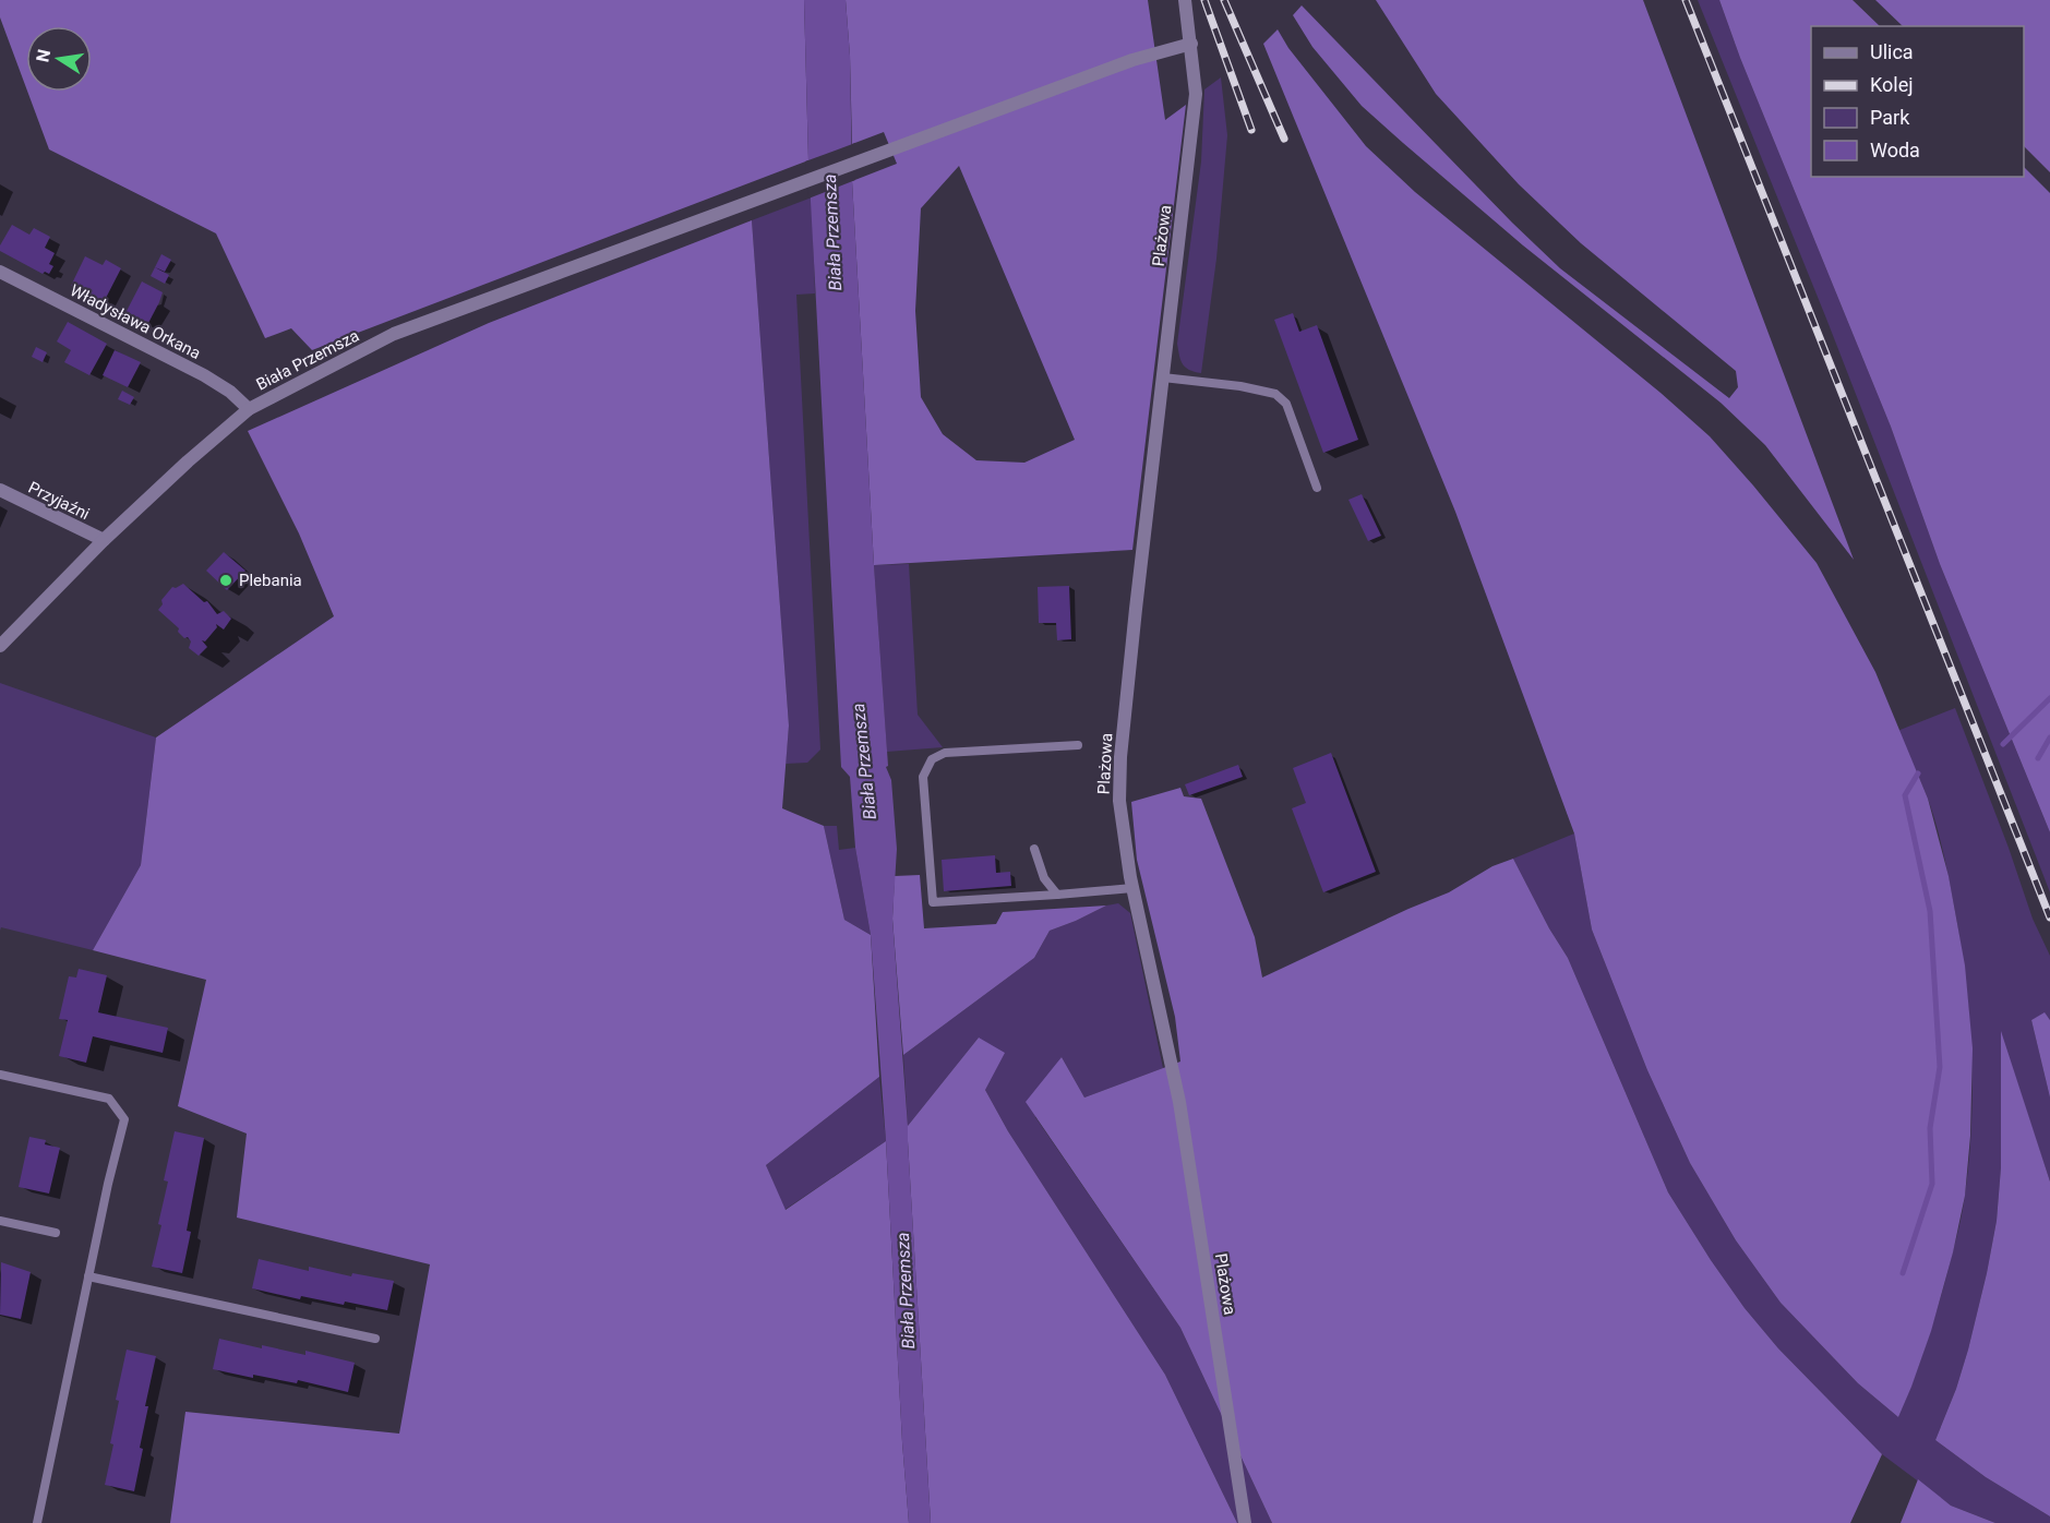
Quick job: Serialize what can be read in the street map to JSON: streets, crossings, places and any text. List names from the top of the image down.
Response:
{
  "streets": {
    "street": [
      "Plażowa",
      "Władysława Orkana",
      "Biała Przemsza",
      "Przyjaźni"
    ]
  },
  "crossings": [
    ["Plażowa", "Biała Przemsza"],
    ["Władysława Orkana", "Biała Przemsza"],
    ["Biała Przemsza", "Przyjaźni"]
  ],
  "water": ["Biała Przemsza"],
  "places": ["Plebania"],
  "legend": [
    "Ulica",
    "Kolej",
    "Park",
    "Woda"
  ],
  "north": "left"
}
